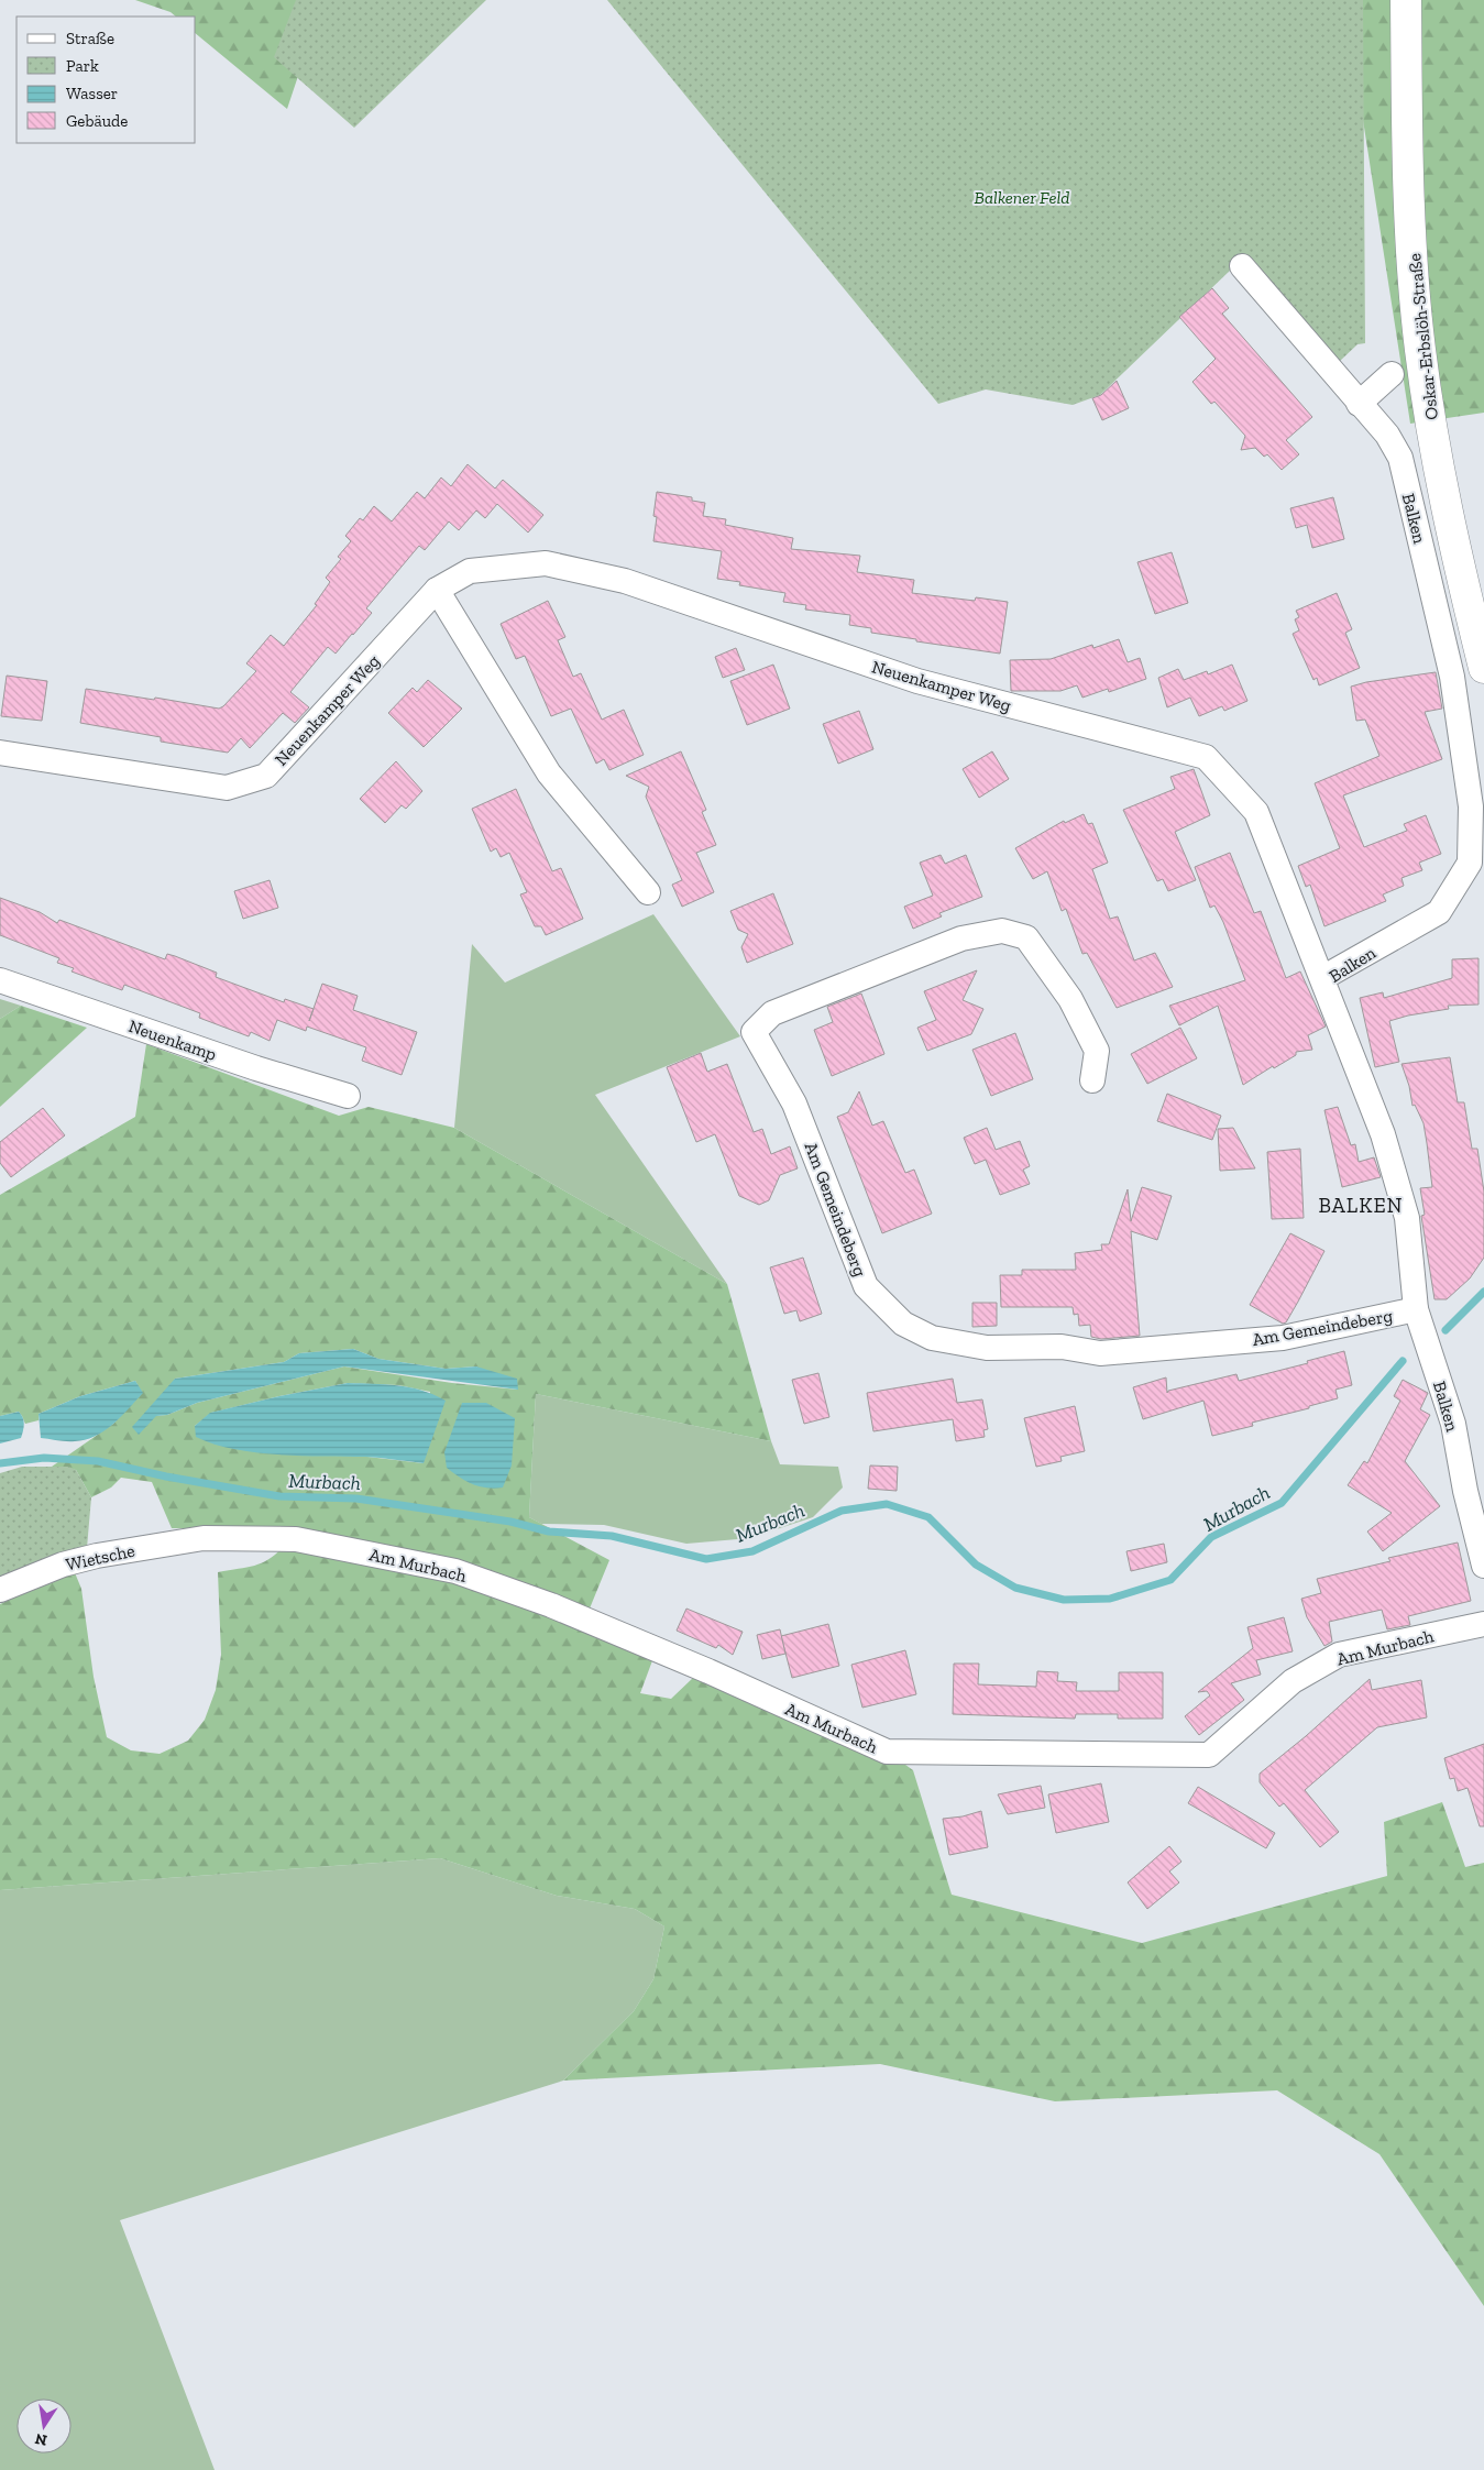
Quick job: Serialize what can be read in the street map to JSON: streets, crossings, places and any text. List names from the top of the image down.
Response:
{
  "streets": {
    "main road": ["Oskar-Erbslöh-Straße"],
    "street": [
      "Balken",
      "Neuenkamper Weg",
      "Neuenkamp",
      "Am Gemeindeberg",
      "Wietsche",
      "Am Murbach"
    ]
  },
  "crossings": [
    ["Balken", "Neuenkamper Weg"],
    ["Balken", "Am Gemeindeberg"],
    ["Wietsche", "Am Murbach"]
  ],
  "districts": ["BALKEN"],
  "water": ["Murbach"],
  "parks": ["Balkener Feld"],
  "legend": [
    "Straße",
    "Park",
    "Wasser",
    "Gebäude"
  ],
  "north": "bottom"
}
